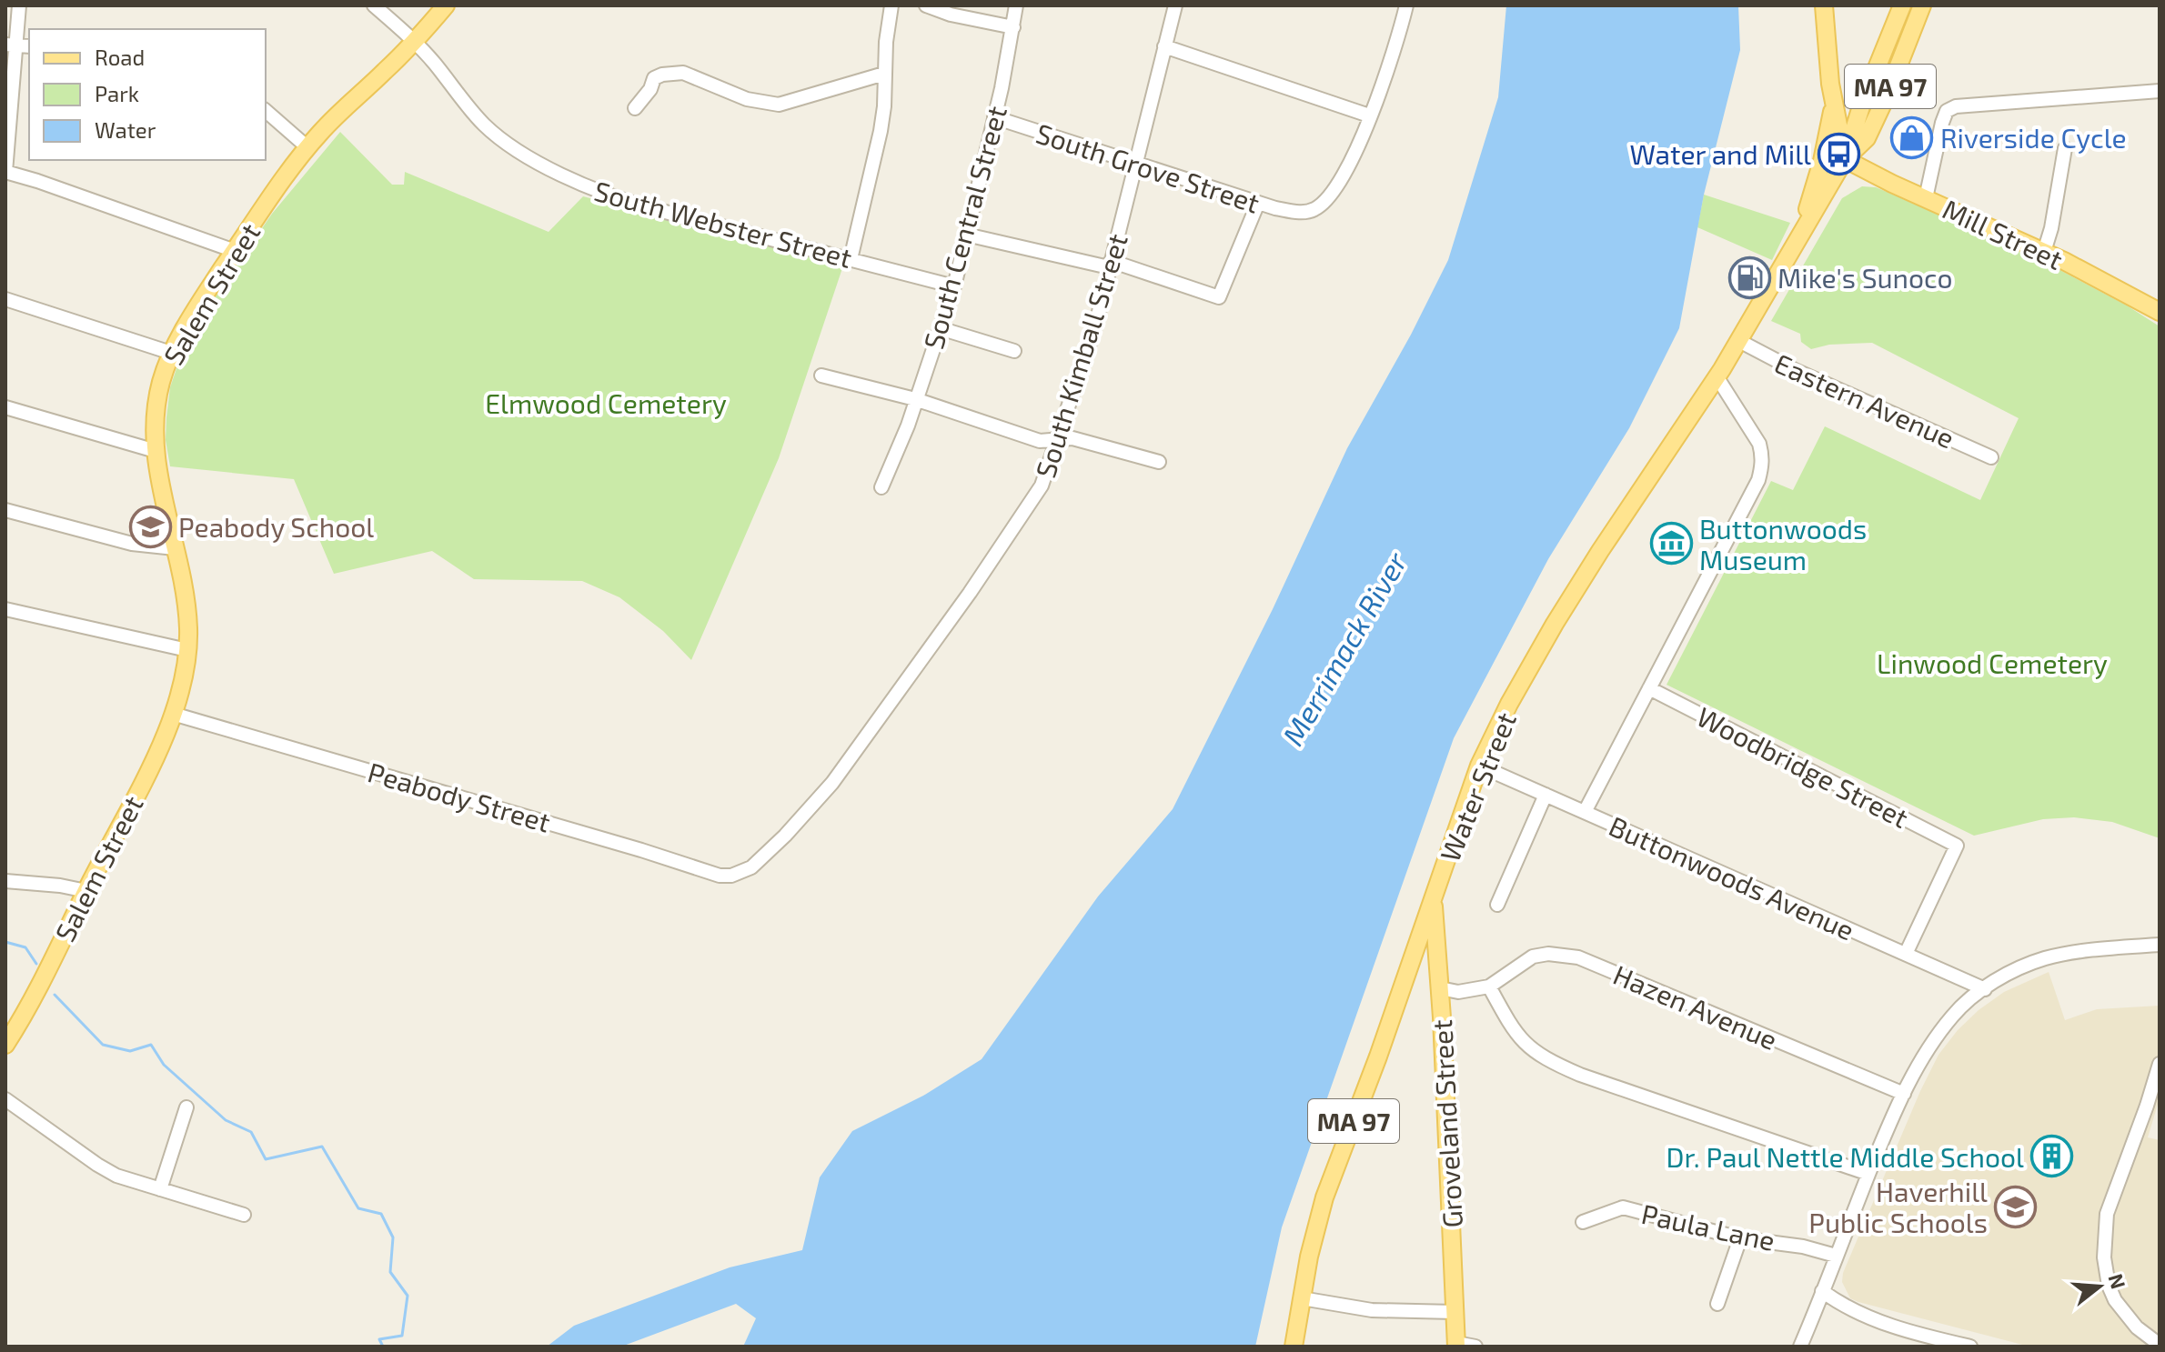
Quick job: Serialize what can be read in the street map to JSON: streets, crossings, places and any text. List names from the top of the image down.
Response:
{
  "streets": {
    "main road": [
      "MA 97",
      "Mill Street",
      "Salem Street",
      "Water Street",
      "Groveland Street"
    ],
    "street": [
      "South Grove Street",
      "South Webster Street",
      "South Central Street",
      "South Kimball Street",
      "Eastern Avenue",
      "Woodbridge Street",
      "Peabody Street",
      "Buttonwoods Avenue",
      "Hazen Avenue",
      "Paula Lane"
    ]
  },
  "crossings": [
    ["MA 97", "Mill Street"],
    ["MA 97", "Water Street"],
    ["South Grove Street", "South Central Street"],
    ["South Grove Street", "South Kimball Street"],
    ["South Webster Street", "South Central Street"],
    ["South Webster Street", "Salem Street"],
    ["Mill Street", "Water Street"],
    ["Salem Street", "Peabody Street"],
    ["South Kimball Street", "Peabody Street"],
    ["Eastern Avenue", "Water Street"],
    ["Woodbridge Street", "Buttonwoods Avenue"],
    ["Water Street", "Buttonwoods Avenue"],
    ["Water Street", "Groveland Street"]
  ],
  "water": ["Merrimack River"],
  "parks": ["Elmwood Cemetery", "Linwood Cemetery"],
  "places": {
    "shop": ["Riverside Cycle"],
    "bus stop": ["Water and Mill"],
    "fuel station": ["Mike's Sunoco"],
    "school or university": ["Peabody School", "Haverhill Public Schools"],
    "museum": ["Buttonwoods Museum"],
    "building": ["Dr. Paul Nettle Middle School"]
  },
  "legend": ["Road", "Park", "Water"],
  "north": "right"
}
